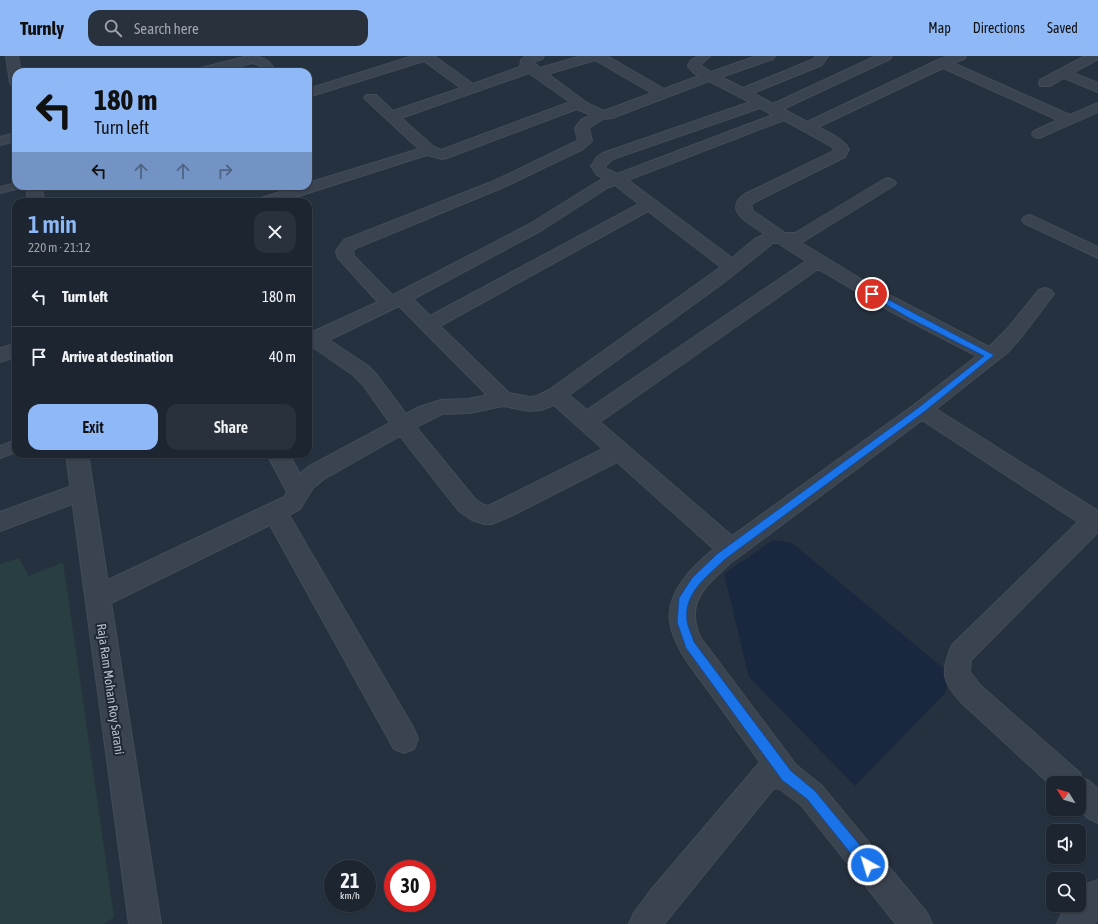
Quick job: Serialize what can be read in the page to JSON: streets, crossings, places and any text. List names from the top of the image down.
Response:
{
  "streets": {
    "street": ["Raja Ram Mohan Roy Sarani"]
  },
  "north": "top left",
  "page": {
    "header": "Turnly",
    "search": "Search here",
    "nav": ["Map", "Directions", "Saved"],
    "turn": ["180 m", "Turn left"],
    "heading": ["1 min", "220 m · 21:12"],
    "list": [
      {
        "name": "Turn left",
        "value": "180 m"
      },
      {
        "name": "Arrive at destination",
        "value": "40 m"
      }
    ],
    "buttons": ["Exit", "Share"],
    "speed": "21 km/h",
    "limit": "30"
  }
}
